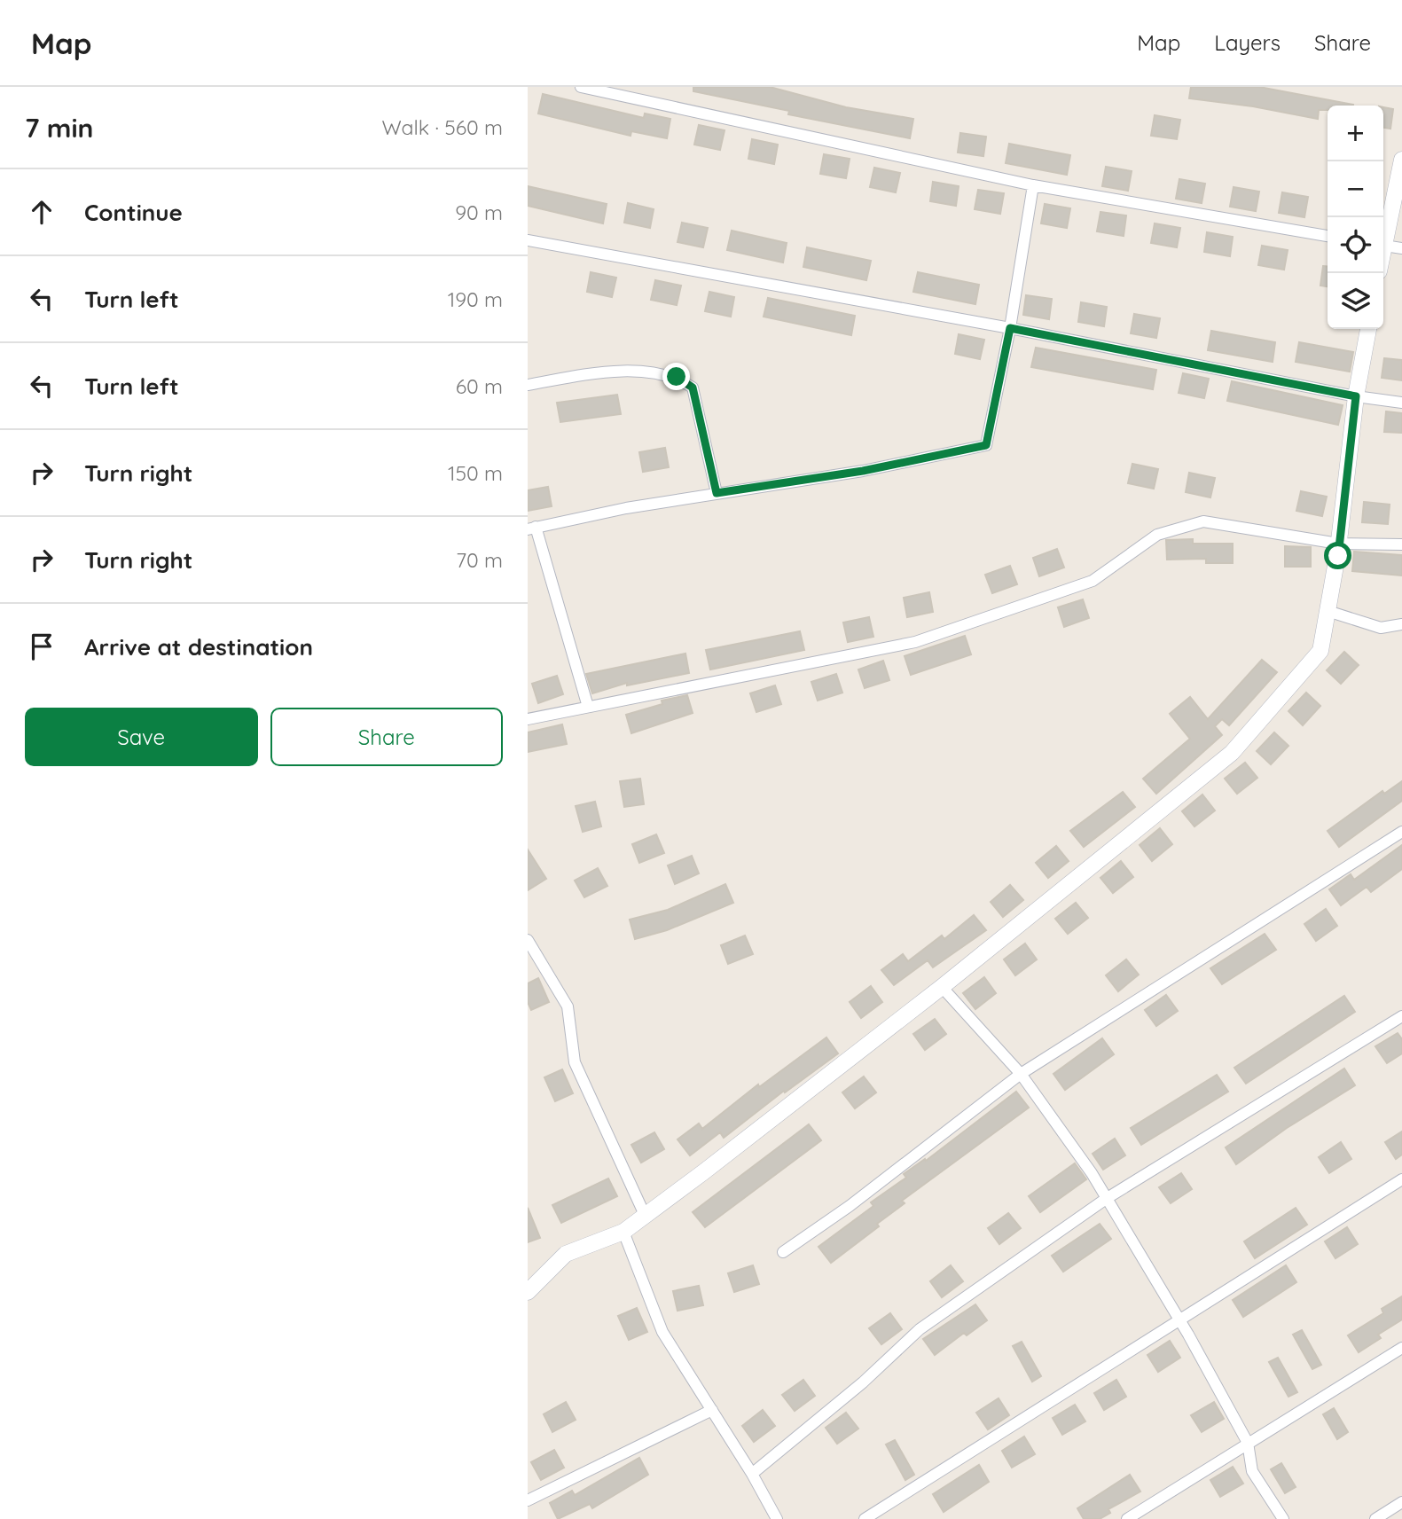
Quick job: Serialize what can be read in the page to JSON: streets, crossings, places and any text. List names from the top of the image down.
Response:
{
  "page": {
    "header": "Map",
    "nav": ["Map", "Layers", "Share"],
    "heading": ["7 min", "Walk · 560 m"],
    "map_buttons": ["+", "−"],
    "list": [
      ["Continue", "90 m"],
      ["Turn left", "190 m"],
      ["Turn left", "60 m"],
      ["Turn right", "150 m"],
      ["Turn right", "70 m"],
      "Arrive at destination"
    ],
    "buttons": ["Save", "Share"]
  }
}
